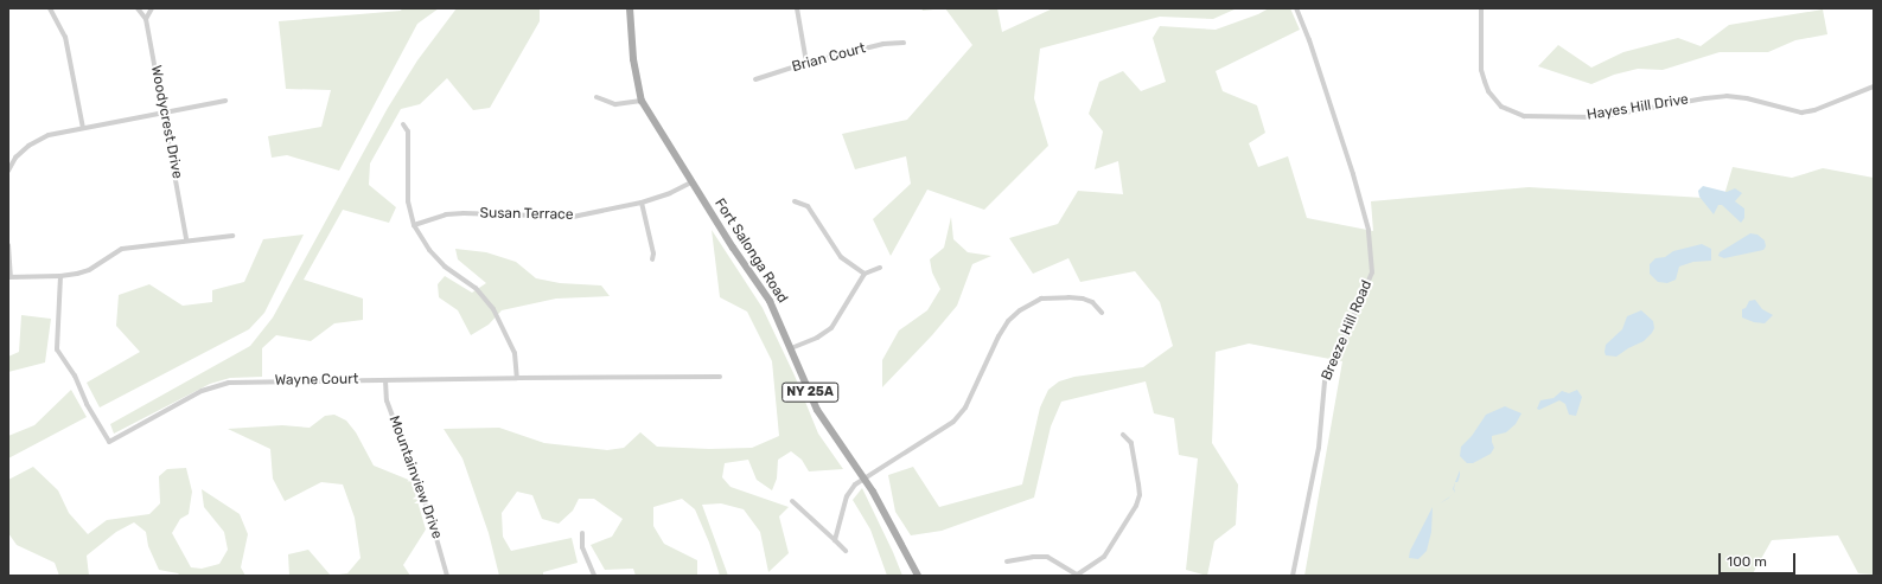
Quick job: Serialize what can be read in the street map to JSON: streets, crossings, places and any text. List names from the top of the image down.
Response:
{
  "streets": {
    "main road": ["Fort Salonga Road", "NY 25A"],
    "street": [
      "Brian Court",
      "Hayes Hill Drive",
      "Woodycrest Drive",
      "Susan Terrace",
      "Breeze Hill Road",
      "Wayne Court",
      "Mountainview Drive"
    ]
  },
  "crossings": [
    ["Susan Terrace", "Fort Salonga Road"],
    ["Wayne Court", "Mountainview Drive"]
  ],
  "scale_bar": "100 m"
}
